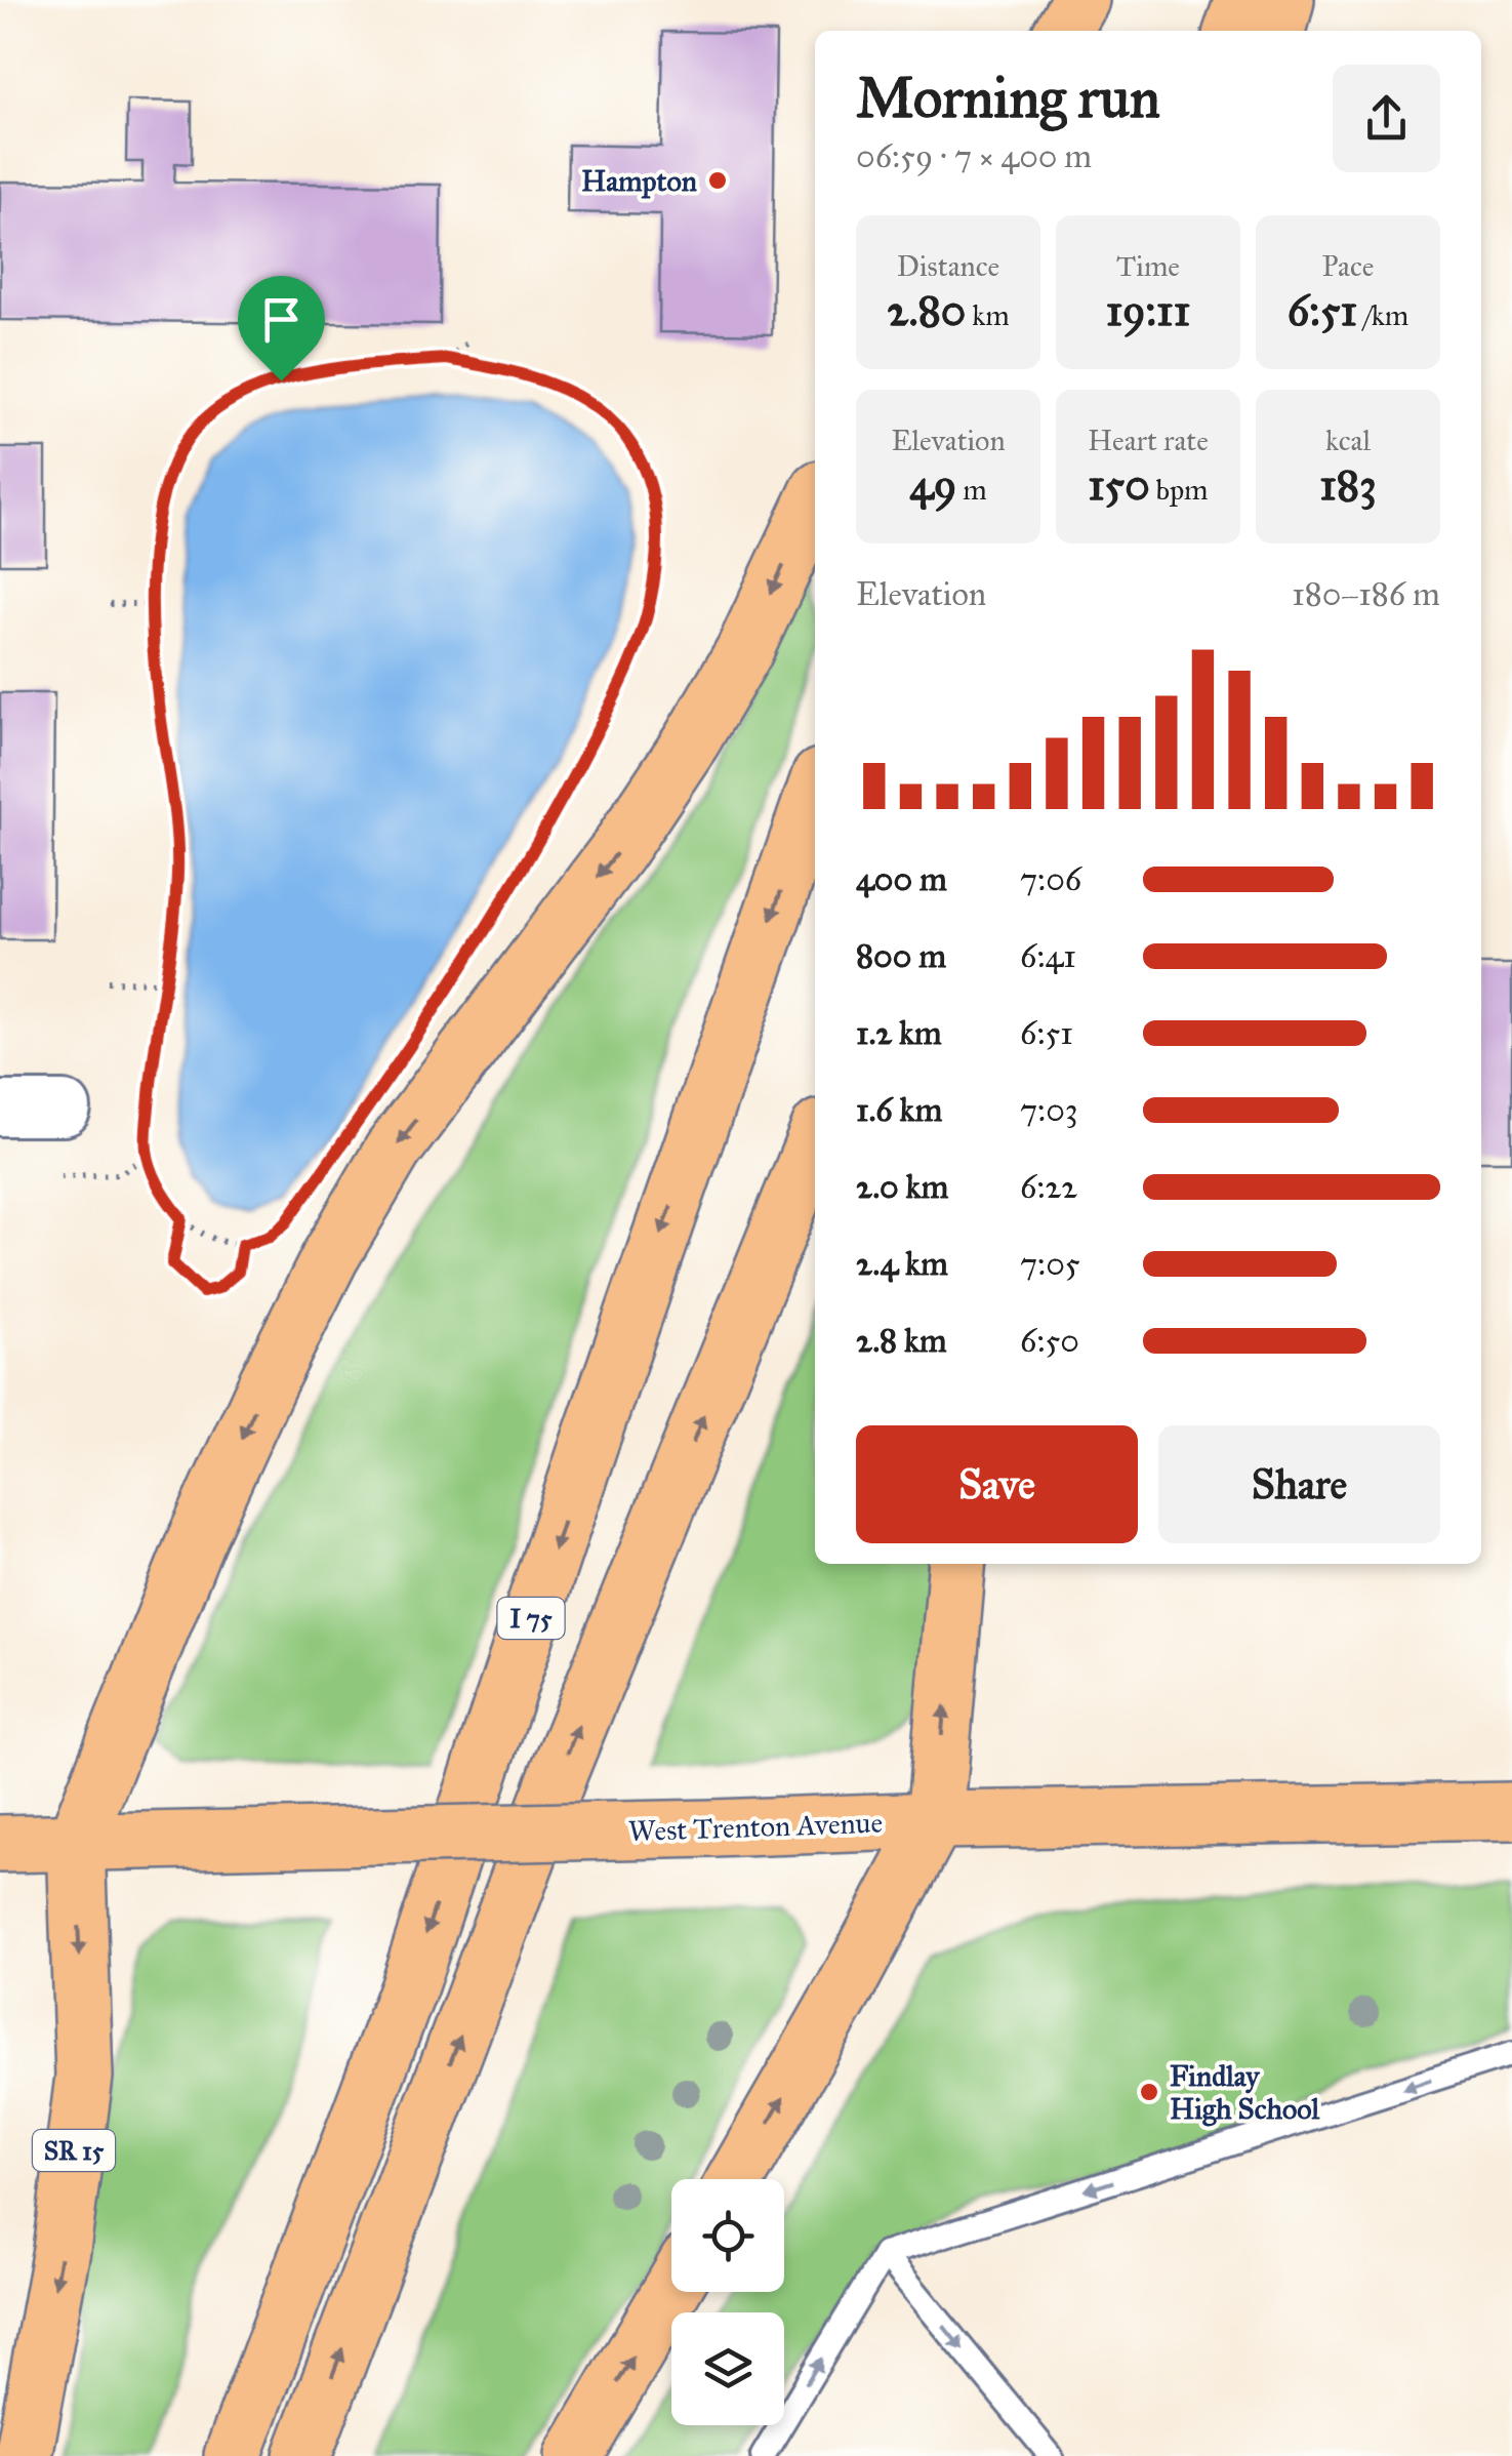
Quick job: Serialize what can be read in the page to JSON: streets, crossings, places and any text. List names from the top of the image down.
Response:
{
  "streets": {
    "main road": ["I 75", "West Trenton Avenue", "SR 15"]
  },
  "crossings": [
    ["West Trenton Avenue", "SR 15"]
  ],
  "places": ["Hampton", "Findlay High School"],
  "page": {
    "heading": ["Morning run", "06:59 · 7 × 400 m"],
    "stats": [
      ["Distance", "2.80 km"],
      ["Time", "19:11"],
      ["Pace", "6:51 /km"],
      ["Elevation", "49 m"],
      ["Heart rate", "150 bpm"],
      ["kcal", "183"]
    ],
    "chart": ["Elevation", "180–186 m"],
    "list": [
      {
        "name": "400 m",
        "note": "7:06"
      },
      {
        "name": "800 m",
        "note": "6:41"
      },
      {
        "name": "1.2 km",
        "note": "6:51"
      },
      {
        "name": "1.6 km",
        "note": "7:03"
      },
      {
        "name": "2.0 km",
        "note": "6:22"
      },
      {
        "name": "2.4 km",
        "note": "7:05"
      },
      {
        "name": "2.8 km",
        "note": "6:50"
      }
    ],
    "buttons": ["Save", "Share"]
  }
}
